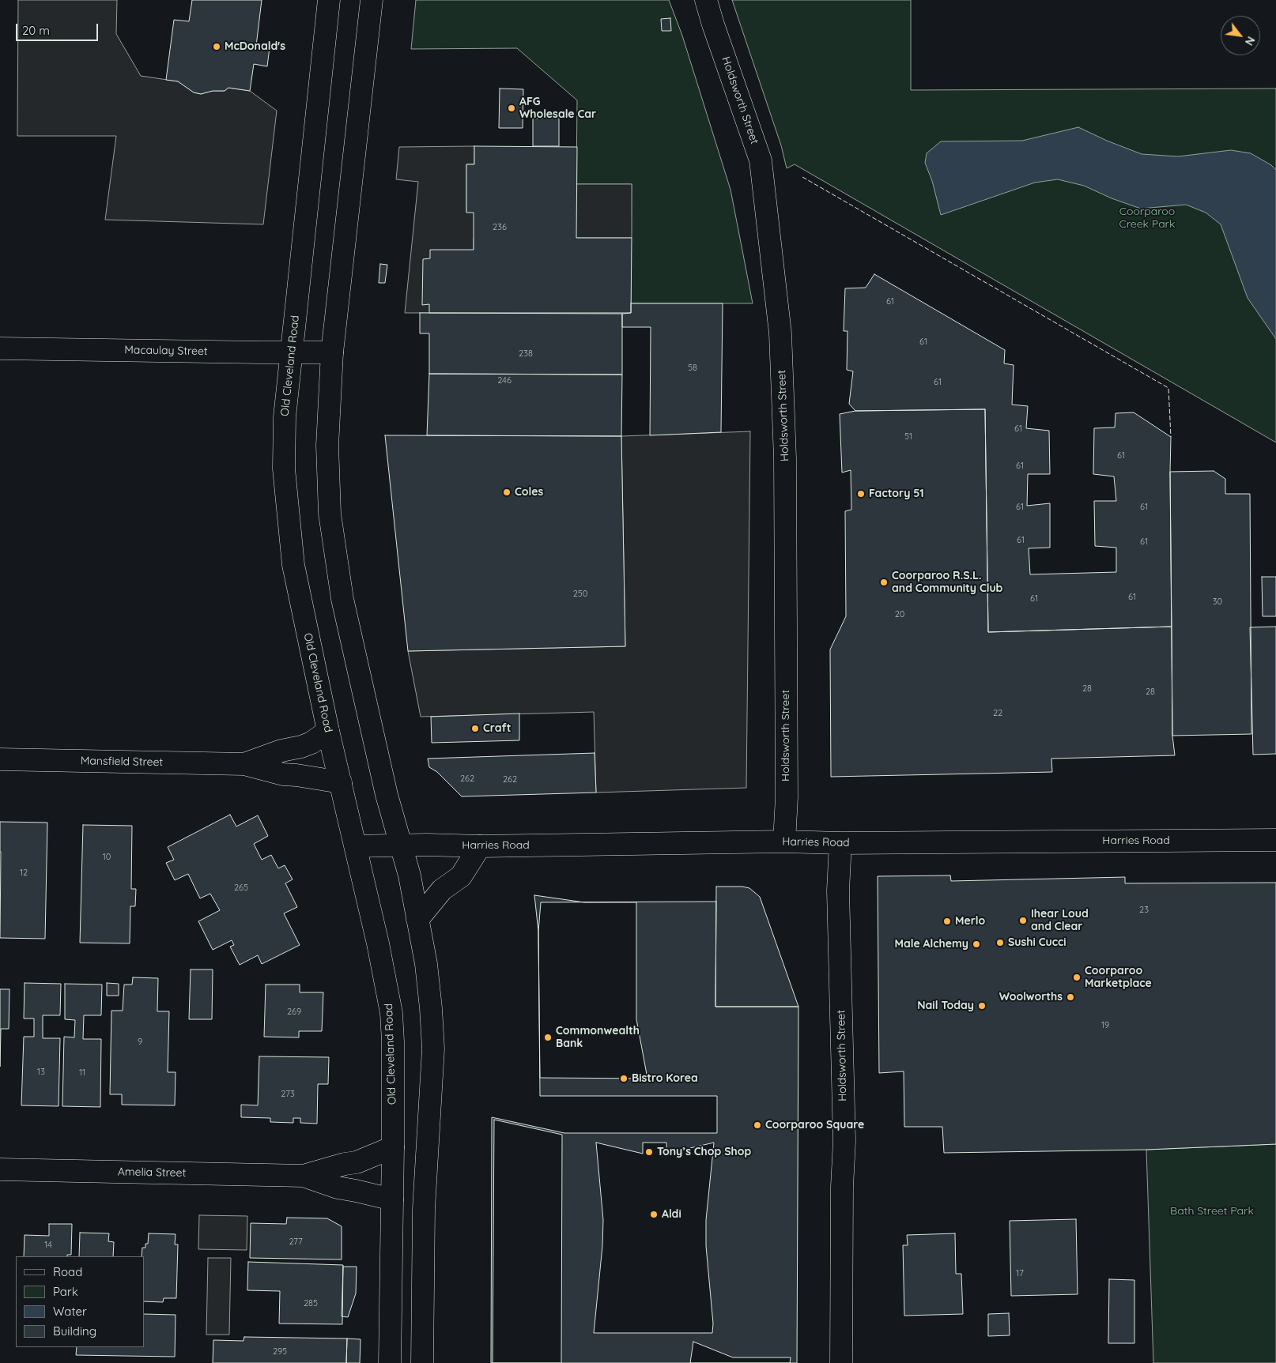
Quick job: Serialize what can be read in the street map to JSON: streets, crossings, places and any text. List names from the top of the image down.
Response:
{
  "streets": {
    "main road": [
      "Holdsworth Street",
      "Macaulay Street",
      "Old Cleveland Road",
      "Mansfield Street",
      "Harries Road",
      "Amelia Street"
    ]
  },
  "crossings": [
    ["Holdsworth Street", "Harries Road"],
    ["Macaulay Street", "Old Cleveland Road"],
    ["Old Cleveland Road", "Mansfield Street"],
    ["Old Cleveland Road", "Harries Road"],
    ["Old Cleveland Road", "Amelia Street"]
  ],
  "parks": ["Coorparoo Creek Park", "Bath Street Park"],
  "places": [
    "McDonald's",
    "AFG Wholesale Car",
    "Coles",
    "Factory 51",
    "Coorparoo R.S.L. and Community Club",
    "Craft",
    "Ihear Loud and Clear",
    "Merlo",
    "Sushi Cucci",
    "Male Alchemy",
    "Coorparoo Marketplace",
    "Woolworths",
    "Nail Today",
    "Commonwealth Bank",
    "Bistro Korea",
    "Coorparoo Square",
    "Tony’s Chop Shop",
    "Aldi"
  ],
  "house_numbers": [
    "236",
    "61",
    "61",
    "238",
    "58",
    "246",
    "61",
    "61",
    "51",
    "61",
    "61",
    "61",
    "61",
    "61",
    "61",
    "250",
    "61",
    "61",
    "30",
    "20",
    "28",
    "28",
    "22",
    "262",
    "262",
    "10",
    "12",
    "265",
    "23",
    "269",
    "19",
    "9",
    "13",
    "11",
    "273",
    "277",
    "14",
    "17",
    "285",
    "295"
  ],
  "legend": [
    "Road",
    "Park",
    "Water",
    "Building"
  ],
  "scale_bar": "20 m",
  "north": "bottom right"
}
